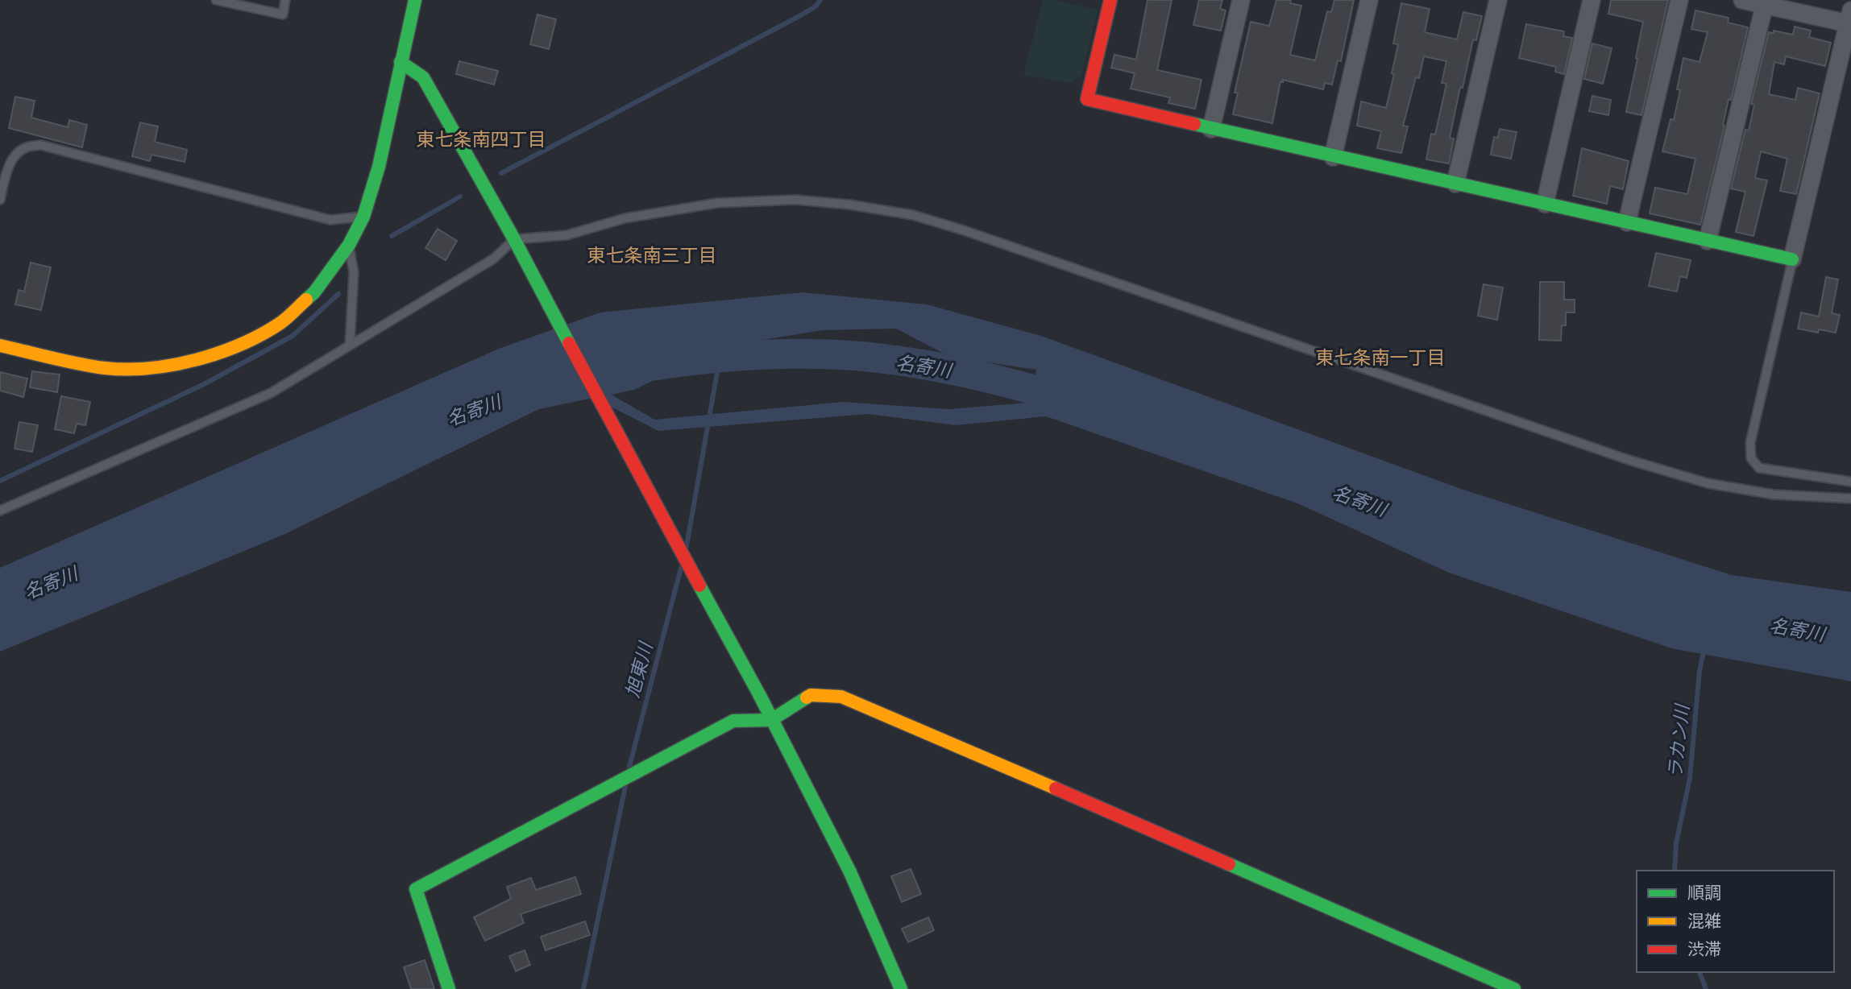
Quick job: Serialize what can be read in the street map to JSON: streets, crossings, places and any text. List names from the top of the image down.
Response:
{
  "districts": ["東七条南四丁目", "東七条南三丁目", "東七条南一丁目"],
  "water": ["名寄川", "旭東川", "ラカン川"],
  "legend": ["順調", "混雑", "渋滞"]
}
